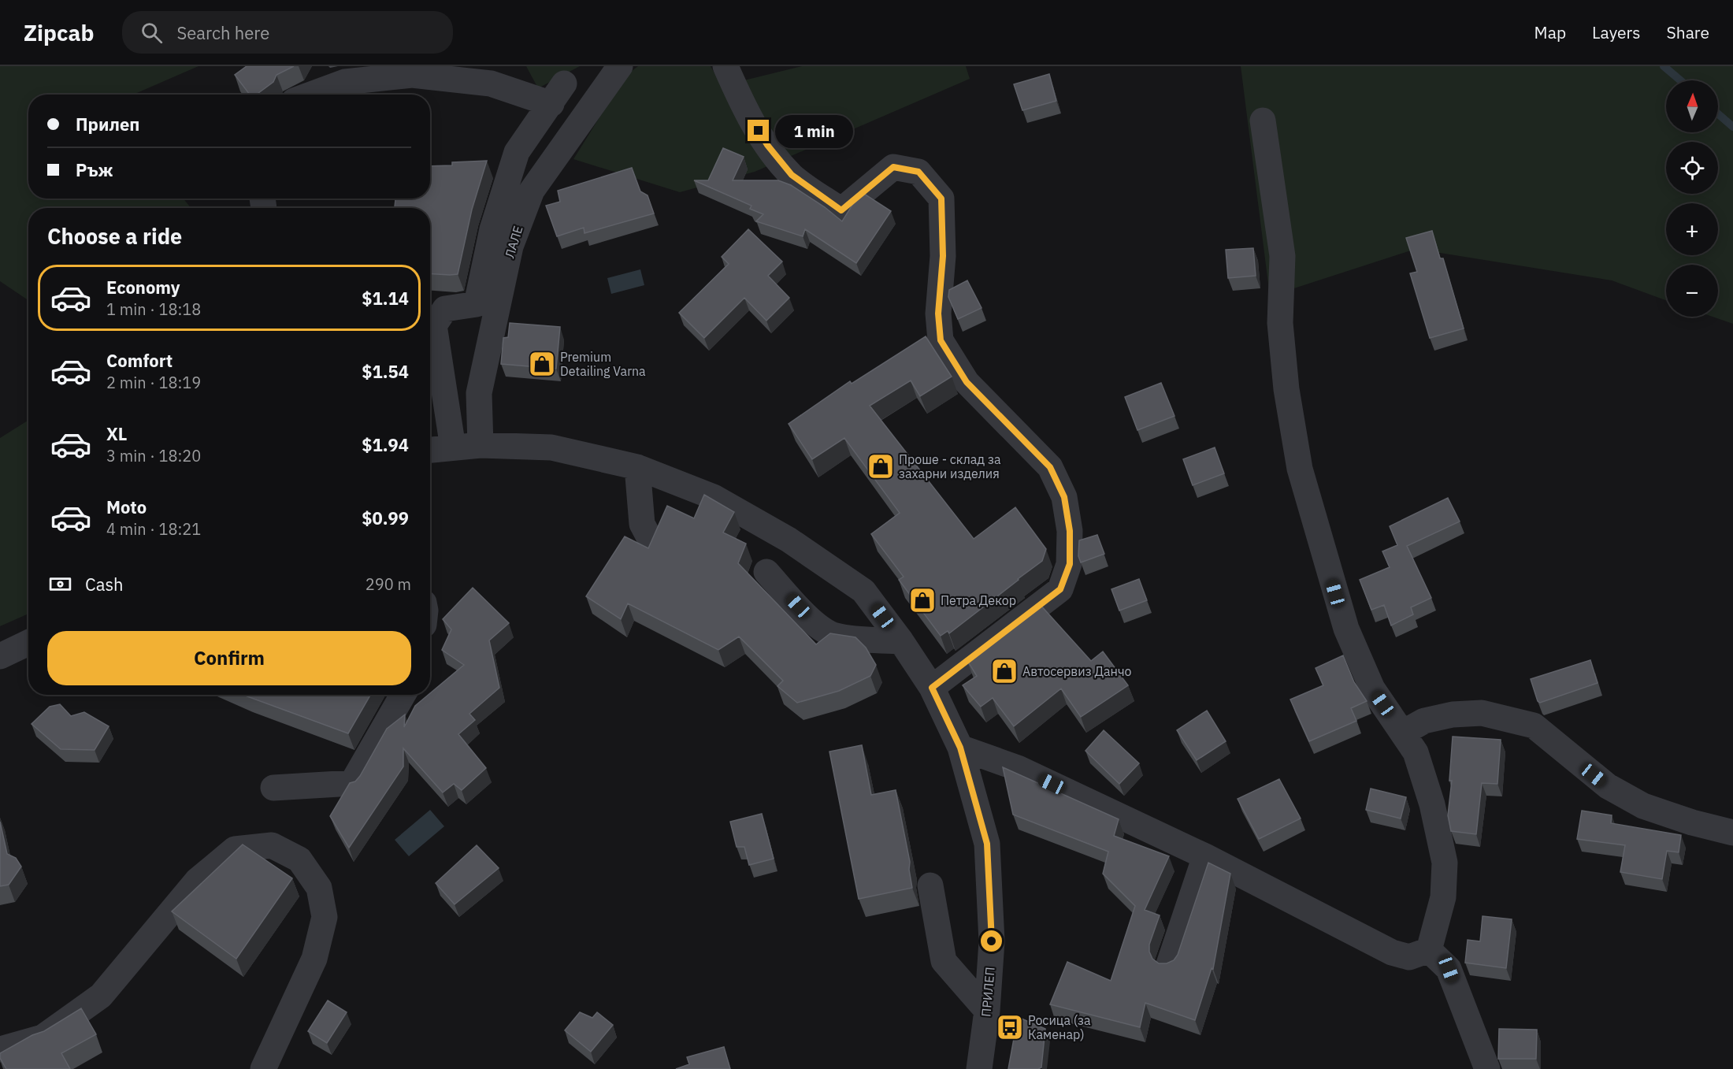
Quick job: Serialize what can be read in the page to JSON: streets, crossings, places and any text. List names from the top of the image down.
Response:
{
  "streets": {
    "street": ["ЛАЛЕ", "ПРИЛЕП"]
  },
  "crossings": [
    ["ЛАЛЕ", "ПРИЛЕП"]
  ],
  "places": {
    "shop": [
      "Premium Detailing Varna",
      "Проше - склад за захарни изделия",
      "Петра Декор",
      "Автосервиз Данчо"
    ],
    "bus stop": ["Росица (за Каменар)"]
  },
  "north": "top",
  "page": {
    "header": "Zipcab",
    "search": "Search here",
    "nav": ["Map", "Layers", "Share"],
    "map_buttons": ["+", "−"],
    "banner": ["Прилеп", "Ръж"],
    "bubble": "1 min",
    "heading": "Choose a ride",
    "list": [
      {
        "name": "Economy",
        "note": "1 min · 18:18",
        "value": "$1.14"
      },
      {
        "name": "Comfort",
        "note": "2 min · 18:19",
        "value": "$1.54"
      },
      {
        "name": "XL",
        "note": "3 min · 18:20",
        "value": "$1.94"
      },
      {
        "name": "Moto",
        "note": "4 min · 18:21",
        "value": "$0.99"
      }
    ],
    "pay": ["Cash", "290 m"],
    "buttons": "Confirm"
  }
}
